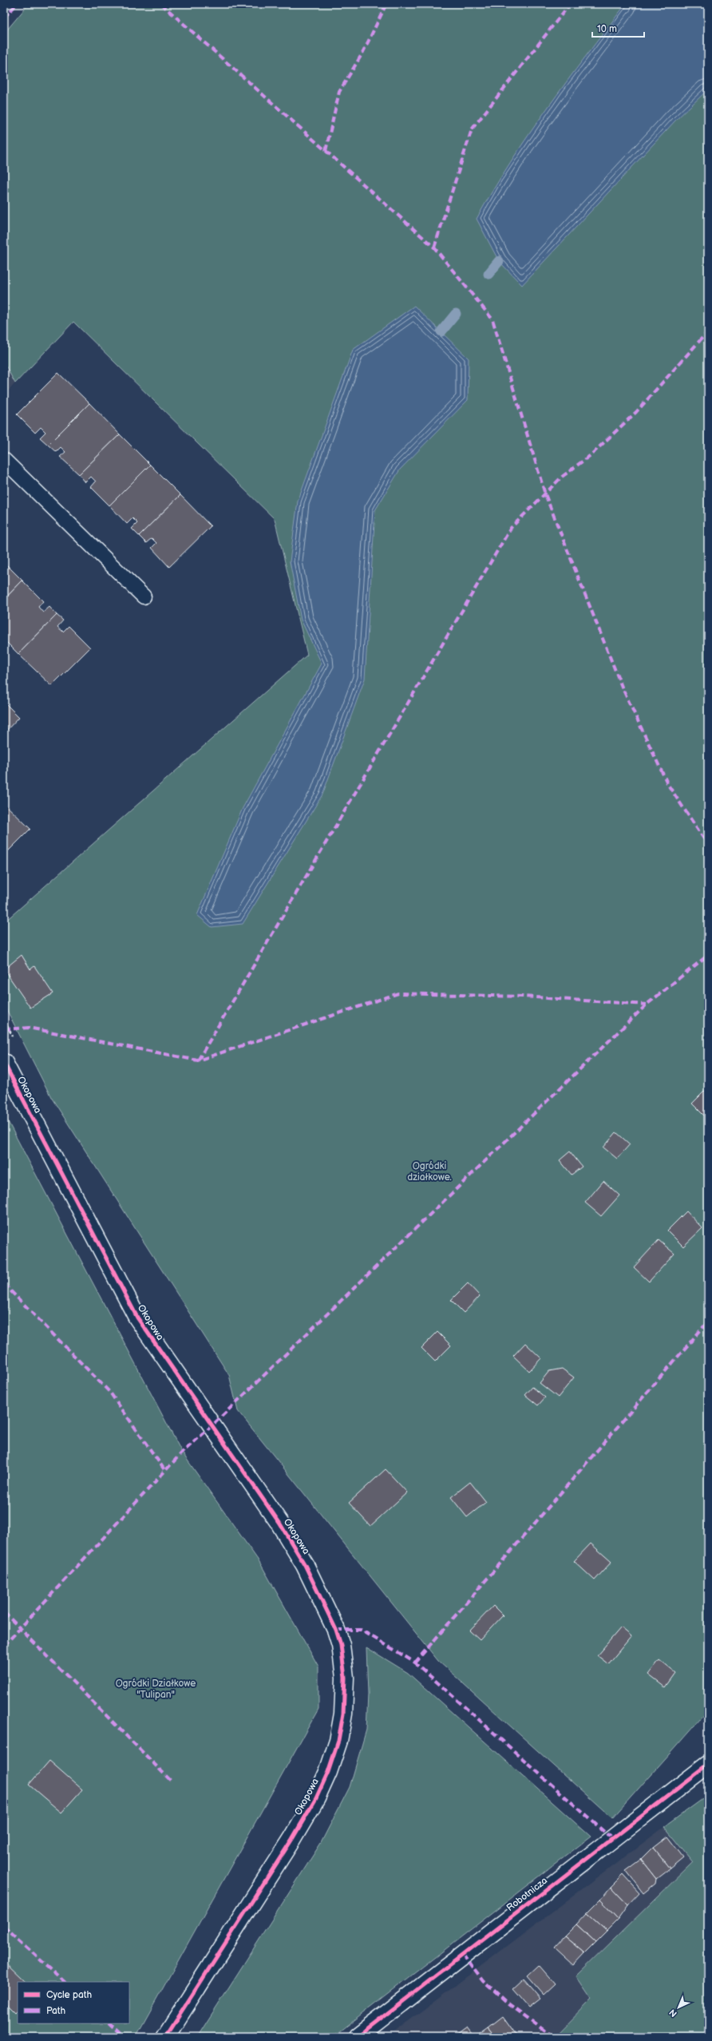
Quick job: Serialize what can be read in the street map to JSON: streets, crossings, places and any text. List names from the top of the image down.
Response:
{
  "streets": {
    "street": ["Okopowa", "Robotnicza"]
  },
  "parks": ["Ogródki działkowe.", "Ogródki Działkowe \"Tulipan\""],
  "legend": ["Cycle path", "Path"],
  "scale_bar": "10 m",
  "north": "bottom left"
}
